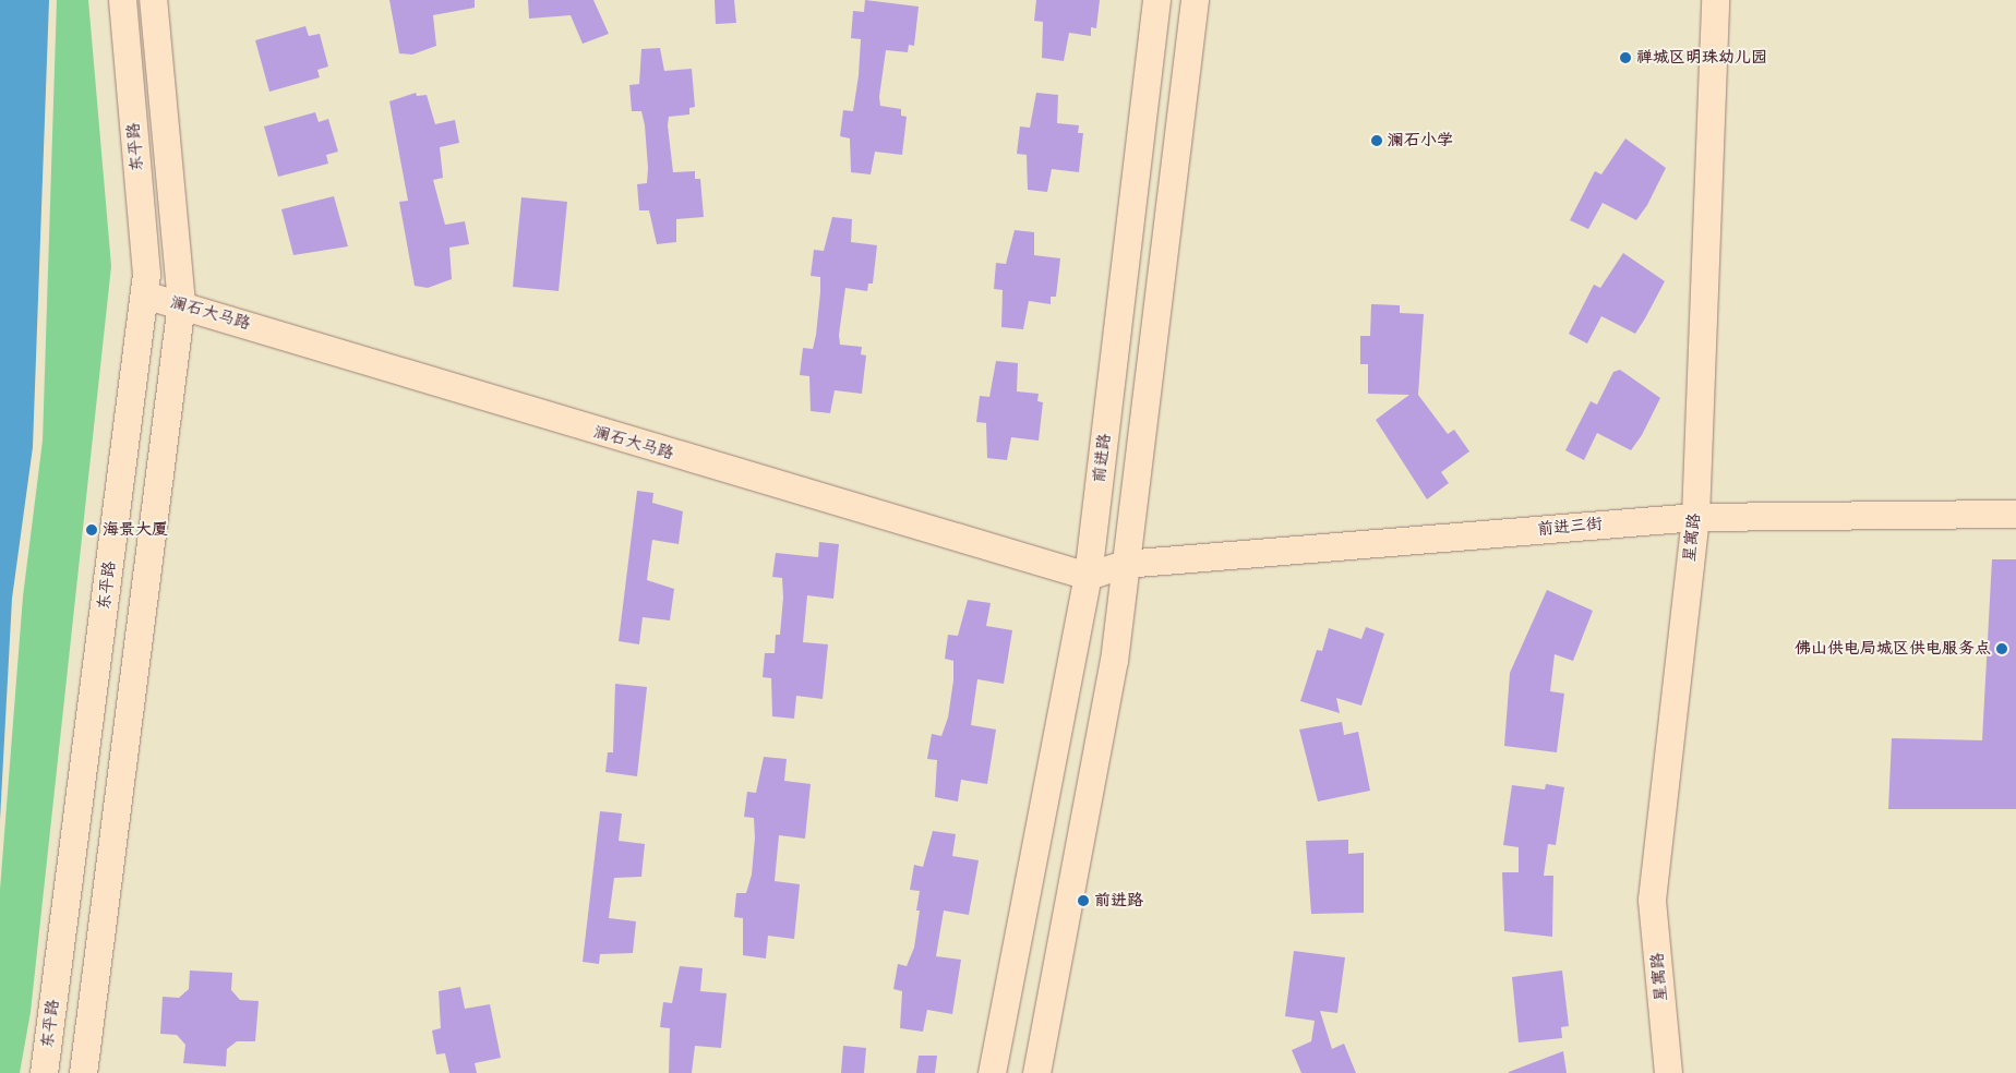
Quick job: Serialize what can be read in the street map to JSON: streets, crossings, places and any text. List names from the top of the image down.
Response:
{
  "streets": {
    "street": [
      "东平路",
      "澜石大马路",
      "前进路",
      "前进三街",
      "星寓路"
    ]
  },
  "crossings": [
    ["东平路", "澜石大马路"],
    ["澜石大马路", "前进路"],
    ["前进三街", "星寓路"]
  ],
  "places": [
    "禅城区明珠幼儿园",
    "澜石小学",
    "海景大厦",
    "佛山供电局城区供电服务点",
    "前进路"
  ]
}
